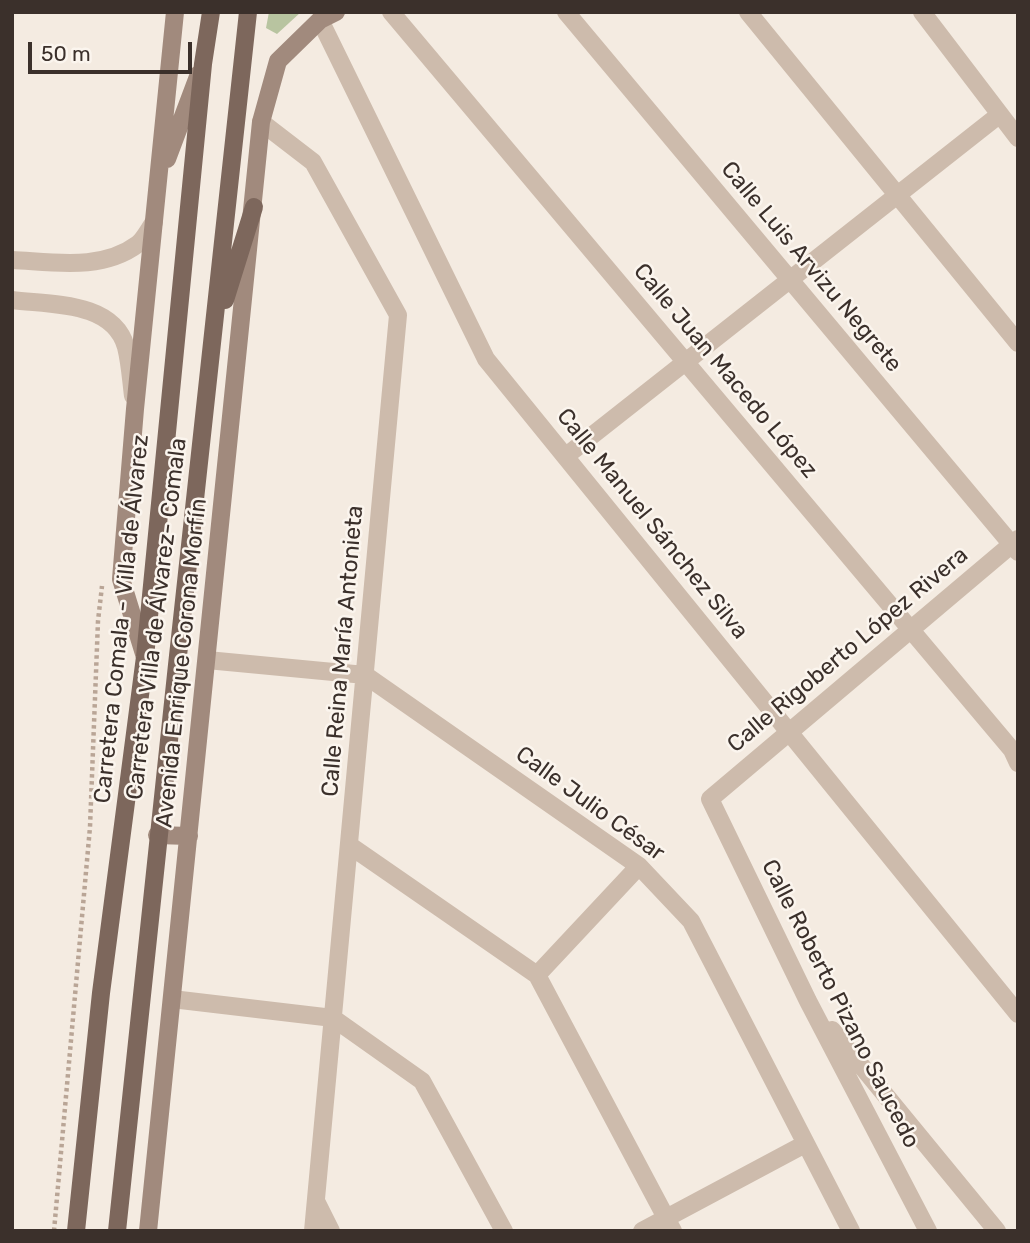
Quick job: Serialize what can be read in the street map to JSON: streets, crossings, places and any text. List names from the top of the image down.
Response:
{
  "streets": {
    "main road": ["Carretera Comala - Villa de Álvarez", "Carretera Villa de Álvarez- Comala"],
    "street": [
      "Calle Luis Arvizu Negrete",
      "Calle Juan Macedo López",
      "Calle Manuel Sánchez Silva",
      "Calle Rigoberto López Rivera",
      "Calle Reina María Antonieta",
      "Avenida Enrique Corona Morfín",
      "Calle Julio César",
      "Calle Roberto Pizano Saucedo"
    ]
  },
  "crossings": [
    ["Calle Luis Arvizu Negrete", "Calle Rigoberto López Rivera"],
    ["Calle Juan Macedo López", "Calle Rigoberto López Rivera"],
    ["Calle Manuel Sánchez Silva", "Calle Rigoberto López Rivera"],
    ["Calle Manuel Sánchez Silva", "Avenida Enrique Corona Morfín"],
    ["Calle Rigoberto López Rivera", "Calle Roberto Pizano Saucedo"],
    ["Calle Reina María Antonieta", "Avenida Enrique Corona Morfín"],
    ["Calle Reina María Antonieta", "Calle Julio César"],
    ["Avenida Enrique Corona Morfín", "Calle Julio César"]
  ],
  "scale_bar": "50 m"
}
